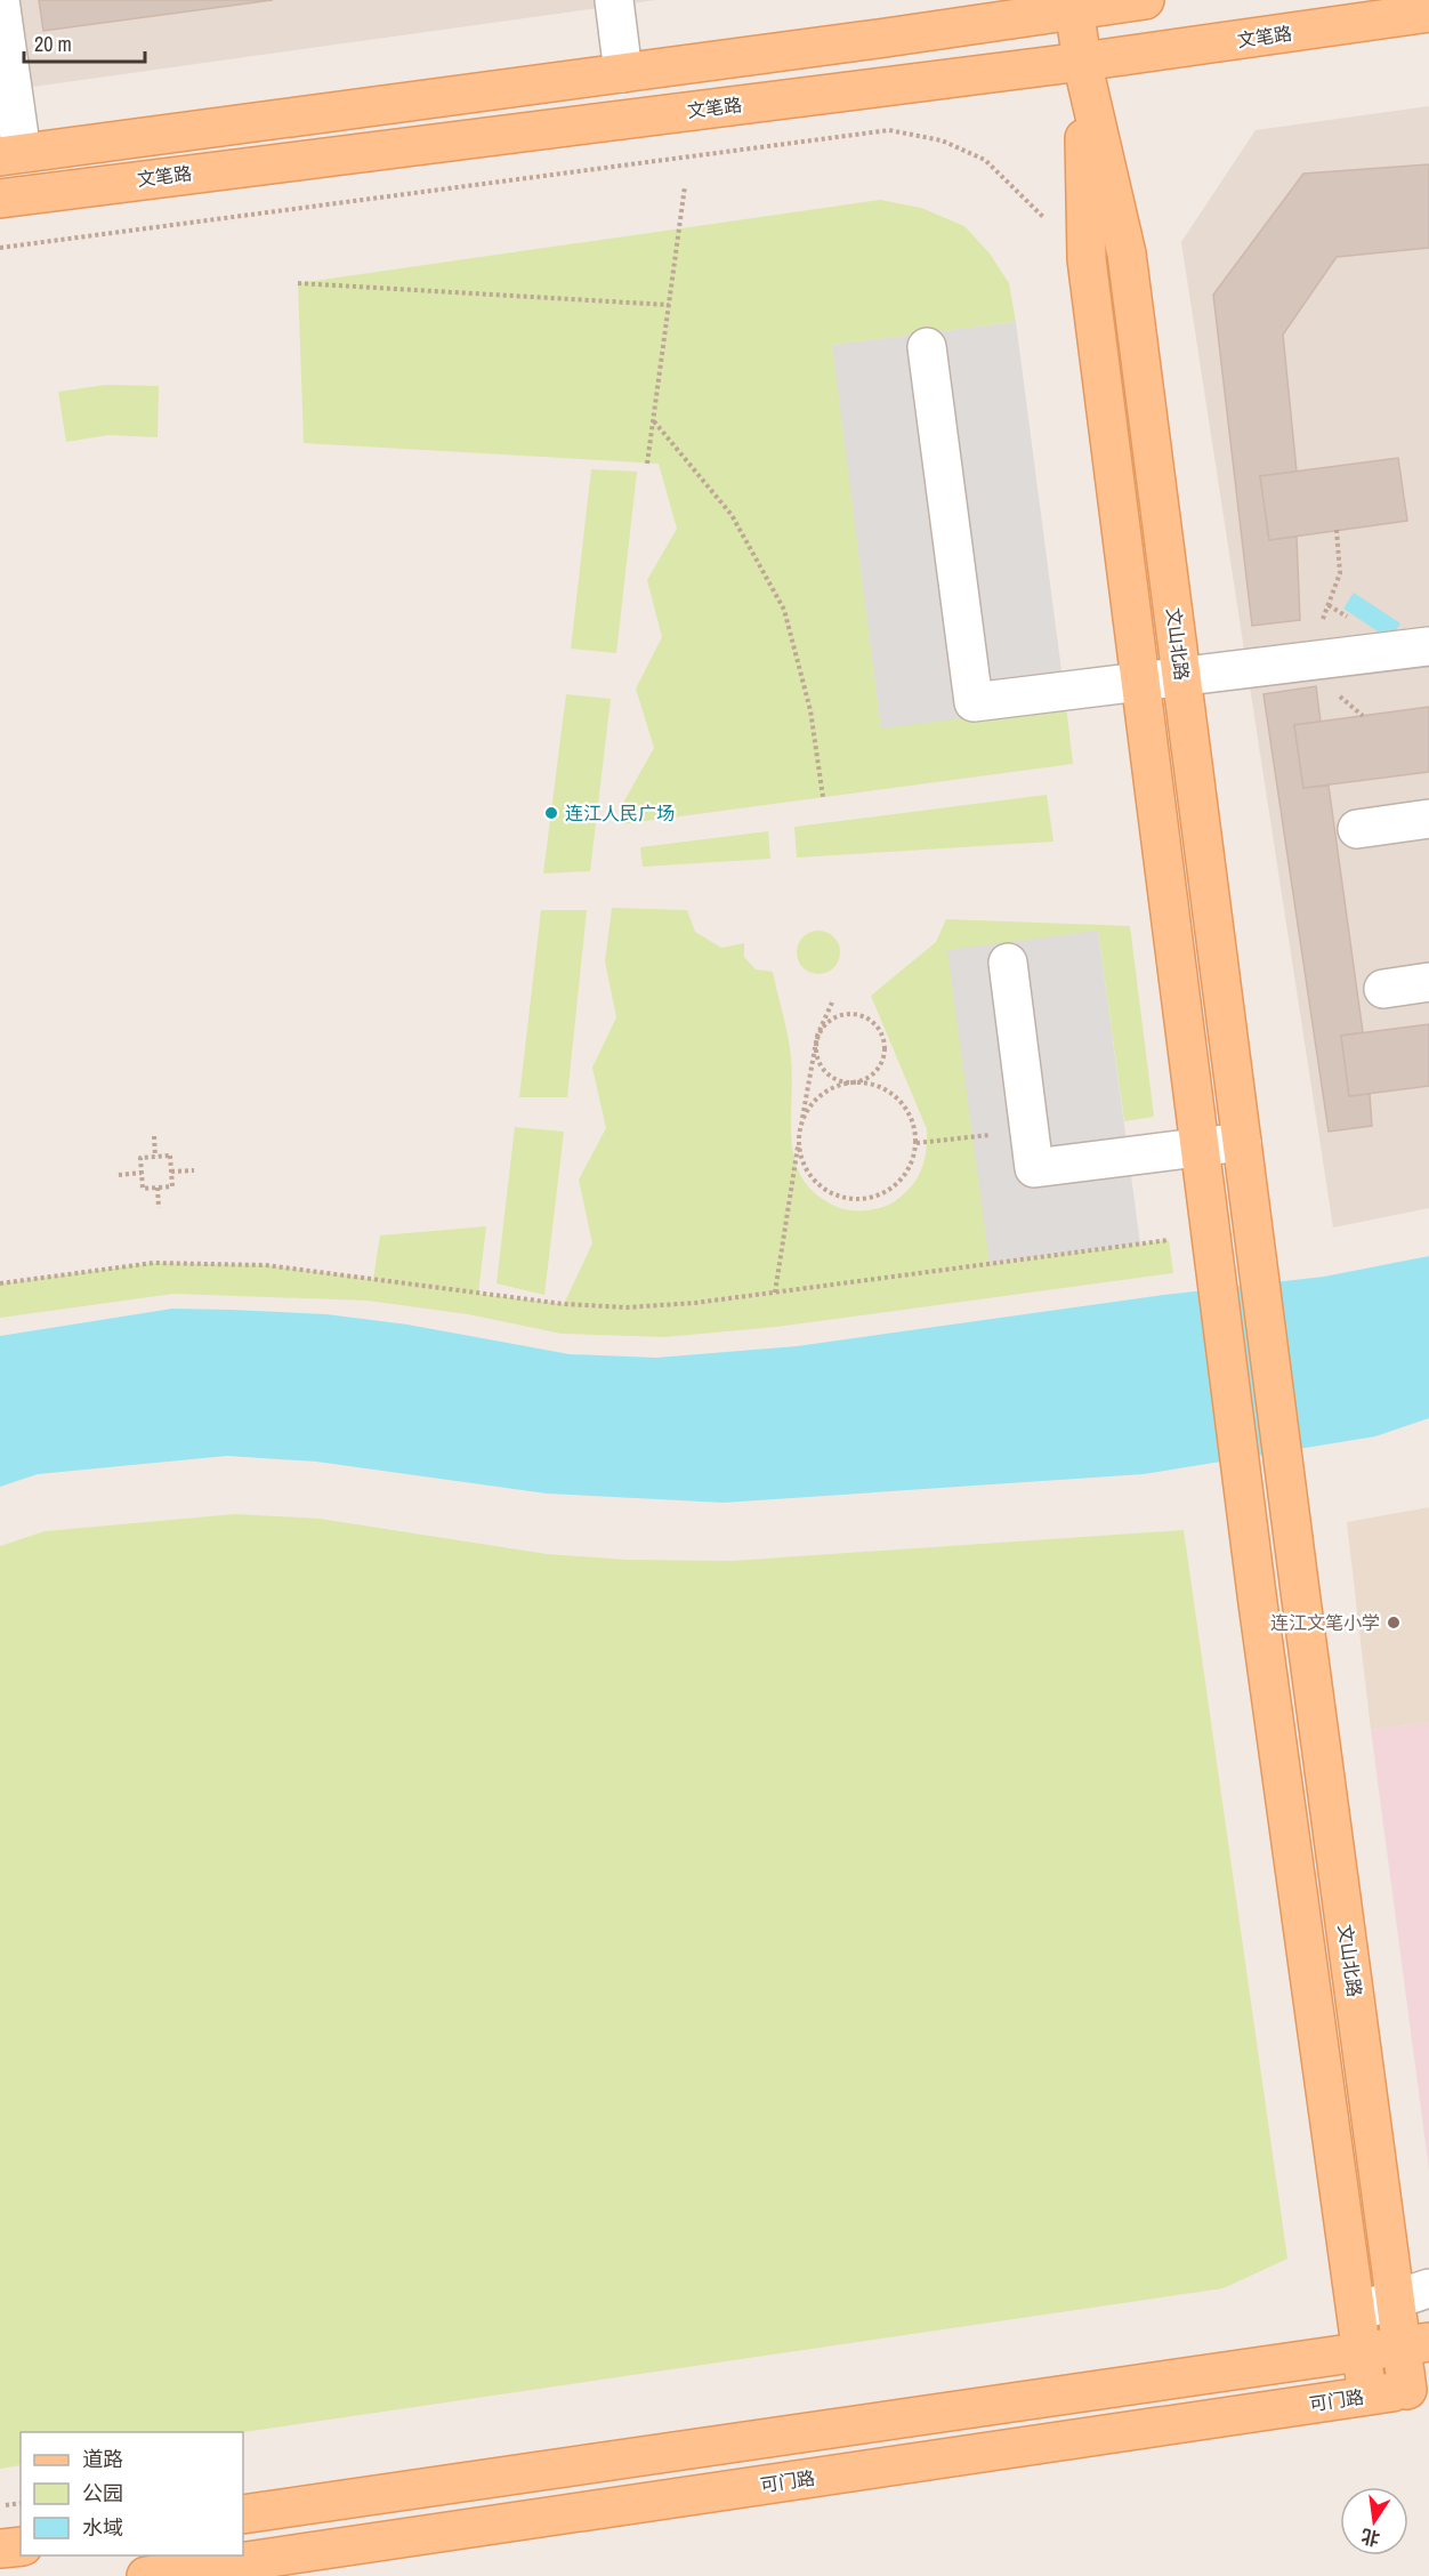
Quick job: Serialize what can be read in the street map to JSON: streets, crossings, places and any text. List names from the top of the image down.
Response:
{
  "streets": {
    "main road": ["文笔路", "文山北路", "可门路"]
  },
  "crossings": [
    ["文笔路", "文山北路"],
    ["文山北路", "可门路"]
  ],
  "places": ["连江人民广场", "连江文笔小学"],
  "legend": ["道路", "公园", "水域"],
  "scale_bar": "20 m",
  "north": "bottom"
}
